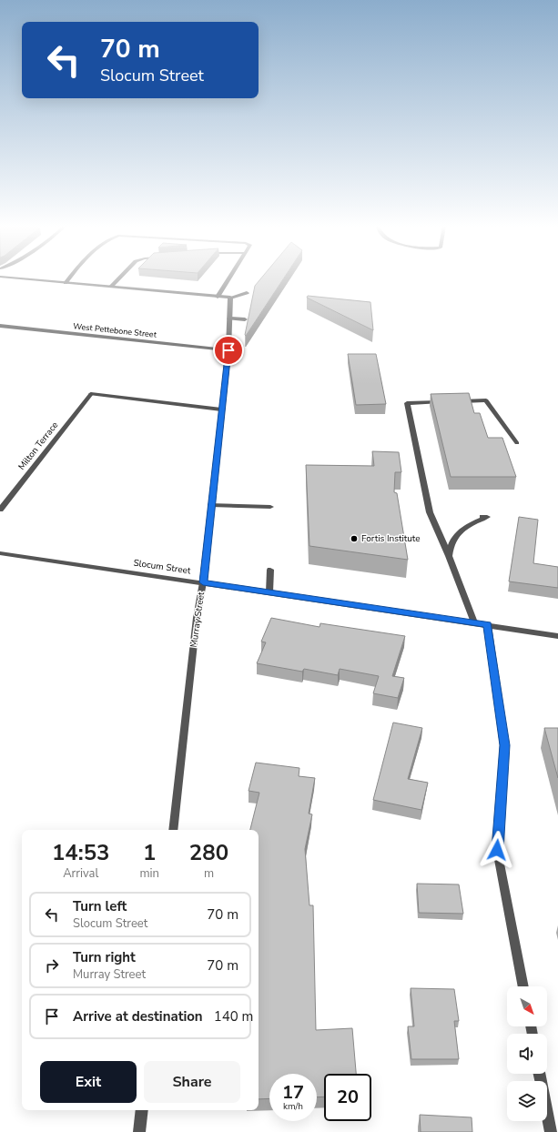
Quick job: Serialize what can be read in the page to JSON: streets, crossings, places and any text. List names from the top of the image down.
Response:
{
  "streets": {
    "street": [
      "West Pettebone Street",
      "Milton Terrace",
      "Slocum Street",
      "Murray Street"
    ]
  },
  "crossings": [
    ["West Pettebone Street", "Murray Street"],
    ["Milton Terrace", "Murray Street"],
    ["Slocum Street", "Murray Street"]
  ],
  "places": ["Fortis Institute"],
  "north": "bottom right",
  "page": {
    "turn": ["70 m", "Slocum Street"],
    "eta": [
      "14:53",
      "Arrival",
      "1",
      "min",
      "280",
      "m"
    ],
    "list": [
      {
        "name": "Turn left",
        "note": "Slocum Street",
        "value": "70 m"
      },
      {
        "name": "Turn right",
        "note": "Murray Street",
        "value": "70 m"
      },
      {
        "name": "Arrive at destination",
        "value": "140 m"
      }
    ],
    "buttons": ["Exit", "Share"],
    "speed": "17 km/h",
    "limit": "20"
  }
}
